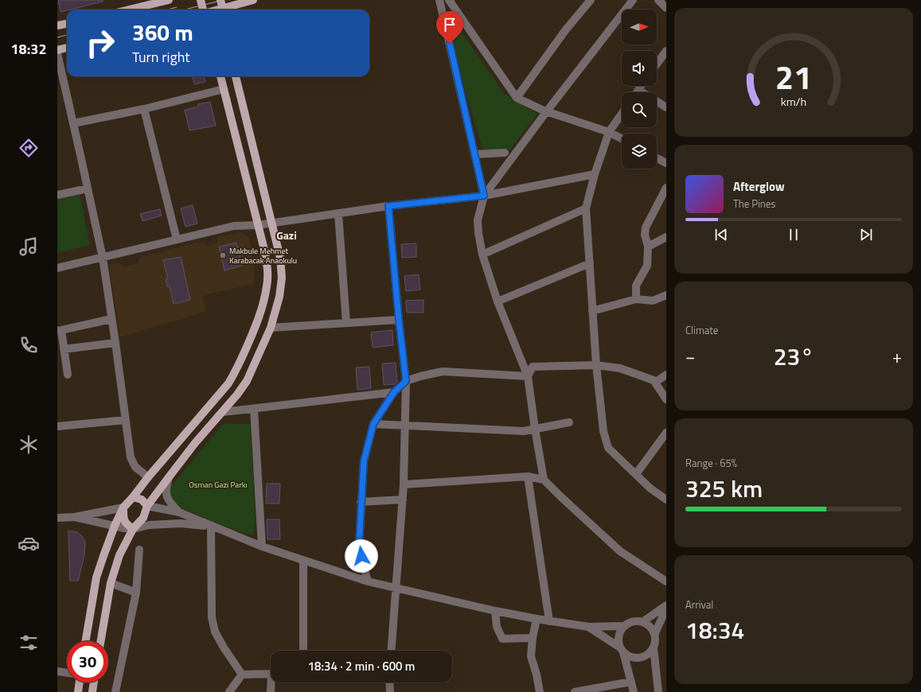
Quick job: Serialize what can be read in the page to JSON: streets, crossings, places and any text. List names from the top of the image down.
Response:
{
  "districts": ["Gazi"],
  "parks": ["Osman Gazi Parkı"],
  "places": ["Makbule Mehmet Karabacak Anaokulu"],
  "north": "right",
  "page": {
    "tabs": "18:32",
    "turn": ["360 m", "Turn right"],
    "song": ["Afterglow", "The Pines"],
    "tile": [
      "Climate",
      ["Range · 65%", "325 km"],
      ["Arrival", "18:34"]
    ],
    "heat": ["−", "23°", "+"],
    "limit": "30",
    "trip": "18:34 · 2 min · 600 m",
    "gauge": ["21", "km/h"]
  }
}
